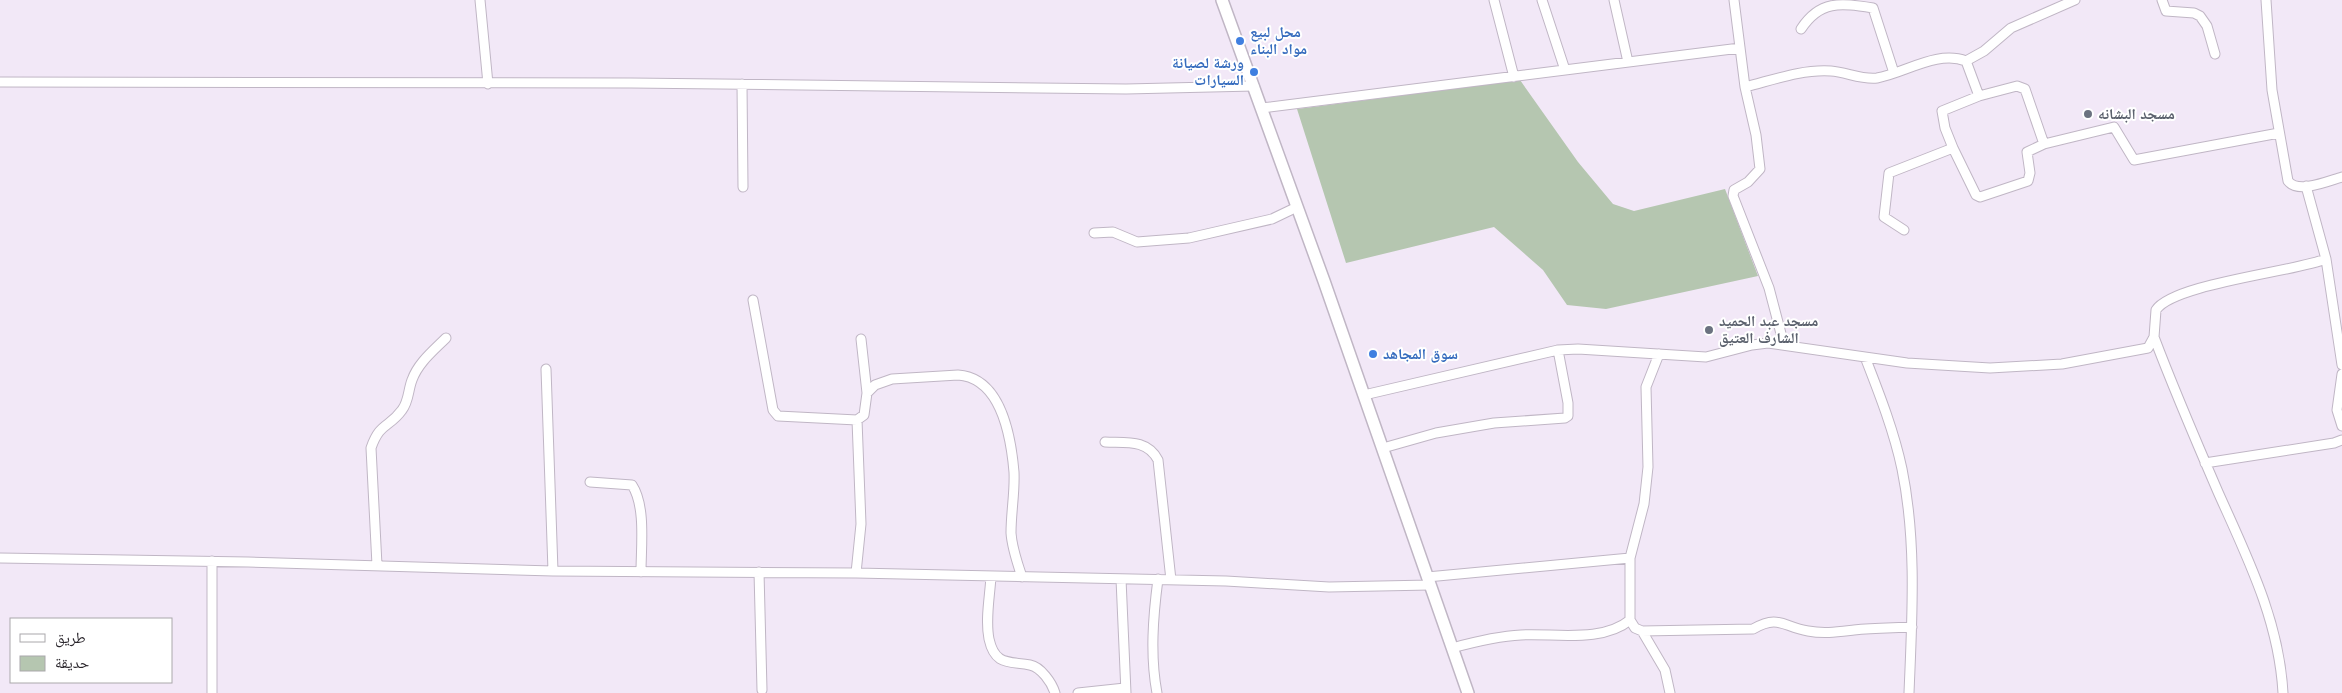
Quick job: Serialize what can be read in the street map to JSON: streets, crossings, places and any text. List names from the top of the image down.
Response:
{
  "places": [
    "محل لبيع مواد البناء",
    "ورشة لصيانة السيارات",
    "مسجد البشانه",
    "مسجد عبد الحميد الشارف العتيق",
    "سوق المجاهد"
  ],
  "legend": ["طريق", "حديقة"]
}
